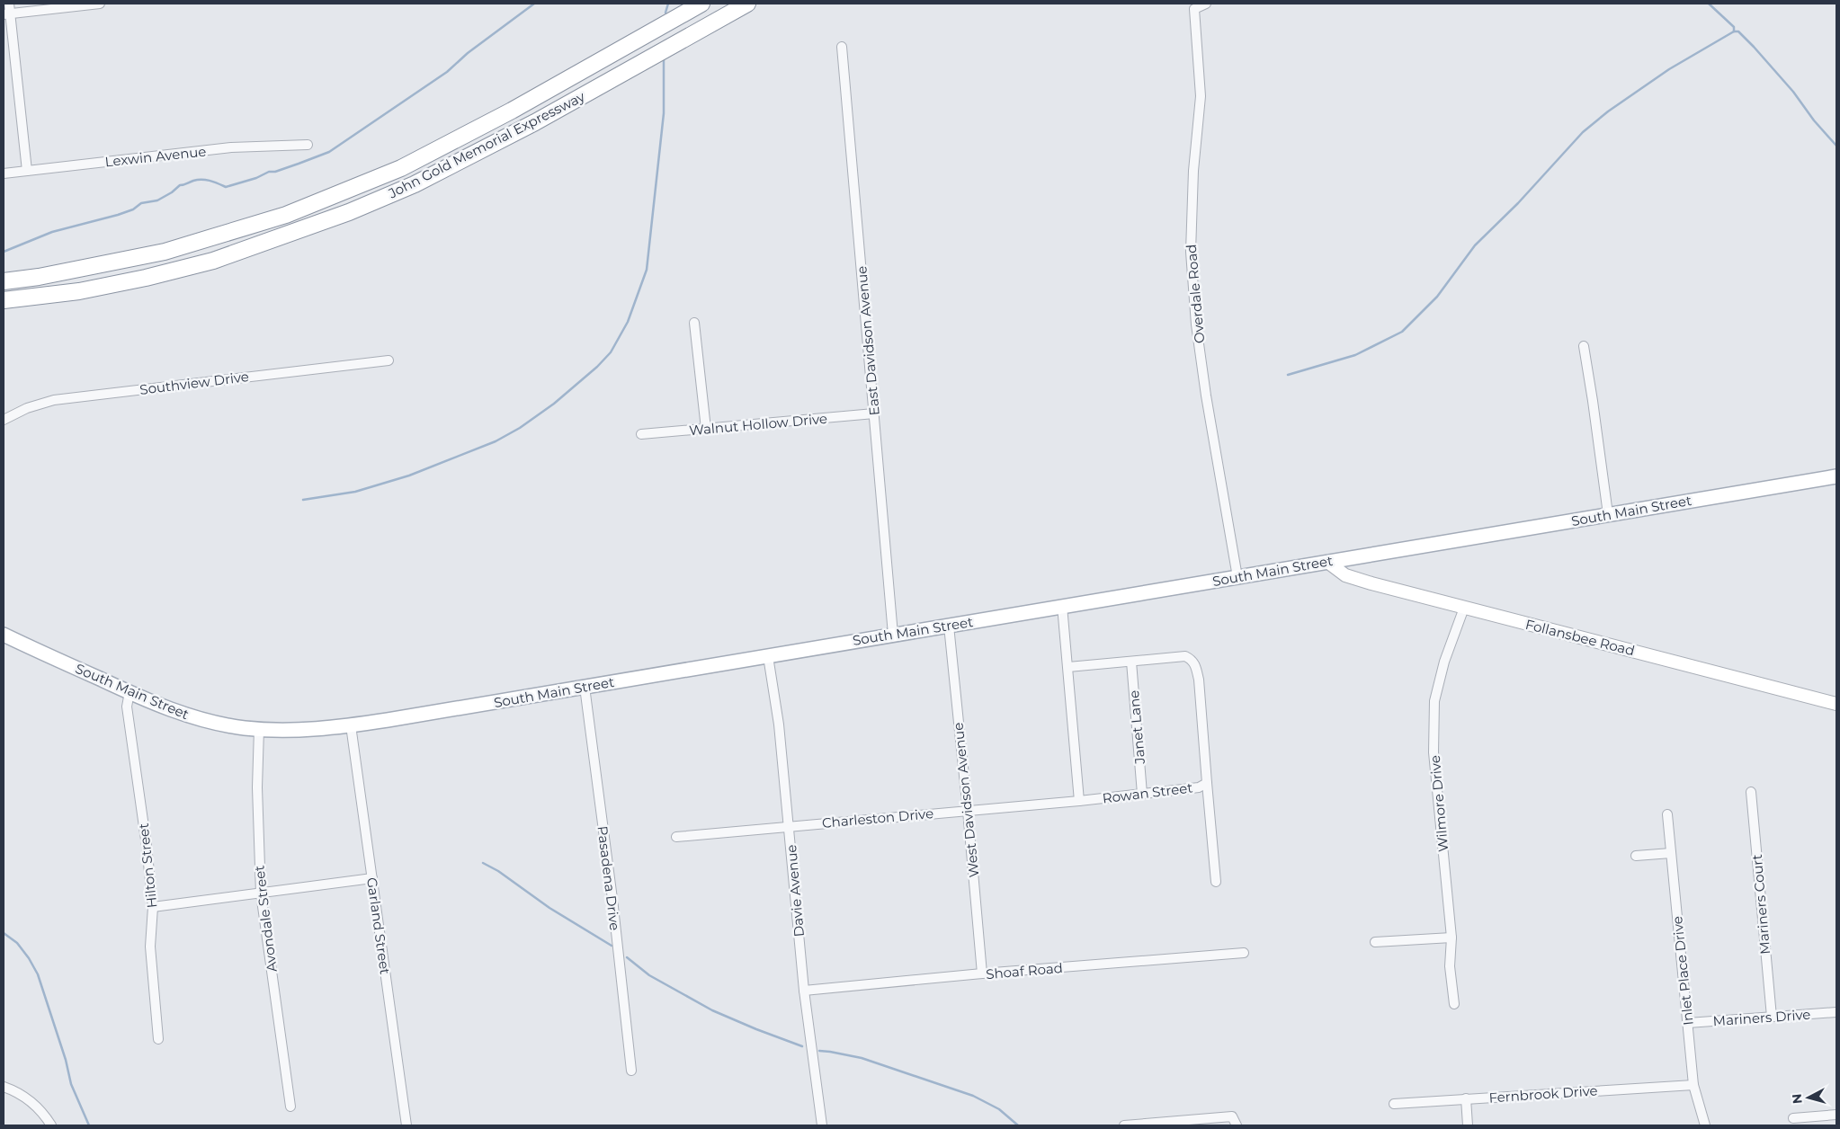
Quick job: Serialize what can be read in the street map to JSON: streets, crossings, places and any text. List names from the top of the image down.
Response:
{
  "streets": {
    "highway": ["John Gold Memorial Expressway"],
    "main road": ["South Main Street"],
    "street": [
      "Lexwin Avenue",
      "Overdale Road",
      "East Davidson Avenue",
      "Southview Drive",
      "Walnut Hollow Drive",
      "Follansbee Road",
      "Janet Lane",
      "Rowan Street",
      "West Davidson Avenue",
      "Wilmore Drive",
      "Charleston Drive",
      "Hilton Street",
      "Pasadena Drive",
      "Davie Avenue",
      "Mariners Court",
      "Avondale Street",
      "Garland Street",
      "Shoaf Road",
      "Inlet Place Drive",
      "Mariners Drive",
      "Fernbrook Drive"
    ]
  },
  "crossings": [
    ["Overdale Road", "South Main Street"],
    ["East Davidson Avenue", "Walnut Hollow Drive"],
    ["East Davidson Avenue", "South Main Street"],
    ["South Main Street", "Follansbee Road"],
    ["South Main Street", "West Davidson Avenue"],
    ["South Main Street", "Hilton Street"],
    ["South Main Street", "Pasadena Drive"],
    ["South Main Street", "Davie Avenue"],
    ["South Main Street", "Avondale Street"],
    ["South Main Street", "Garland Street"],
    ["Follansbee Road", "Wilmore Drive"],
    ["Janet Lane", "Rowan Street"],
    ["Rowan Street", "Charleston Drive"],
    ["West Davidson Avenue", "Charleston Drive"],
    ["West Davidson Avenue", "Shoaf Road"],
    ["Charleston Drive", "Davie Avenue"],
    ["Davie Avenue", "Shoaf Road"],
    ["Mariners Court", "Mariners Drive"],
    ["Inlet Place Drive", "Mariners Drive"],
    ["Inlet Place Drive", "Fernbrook Drive"]
  ],
  "north": "left"
}
